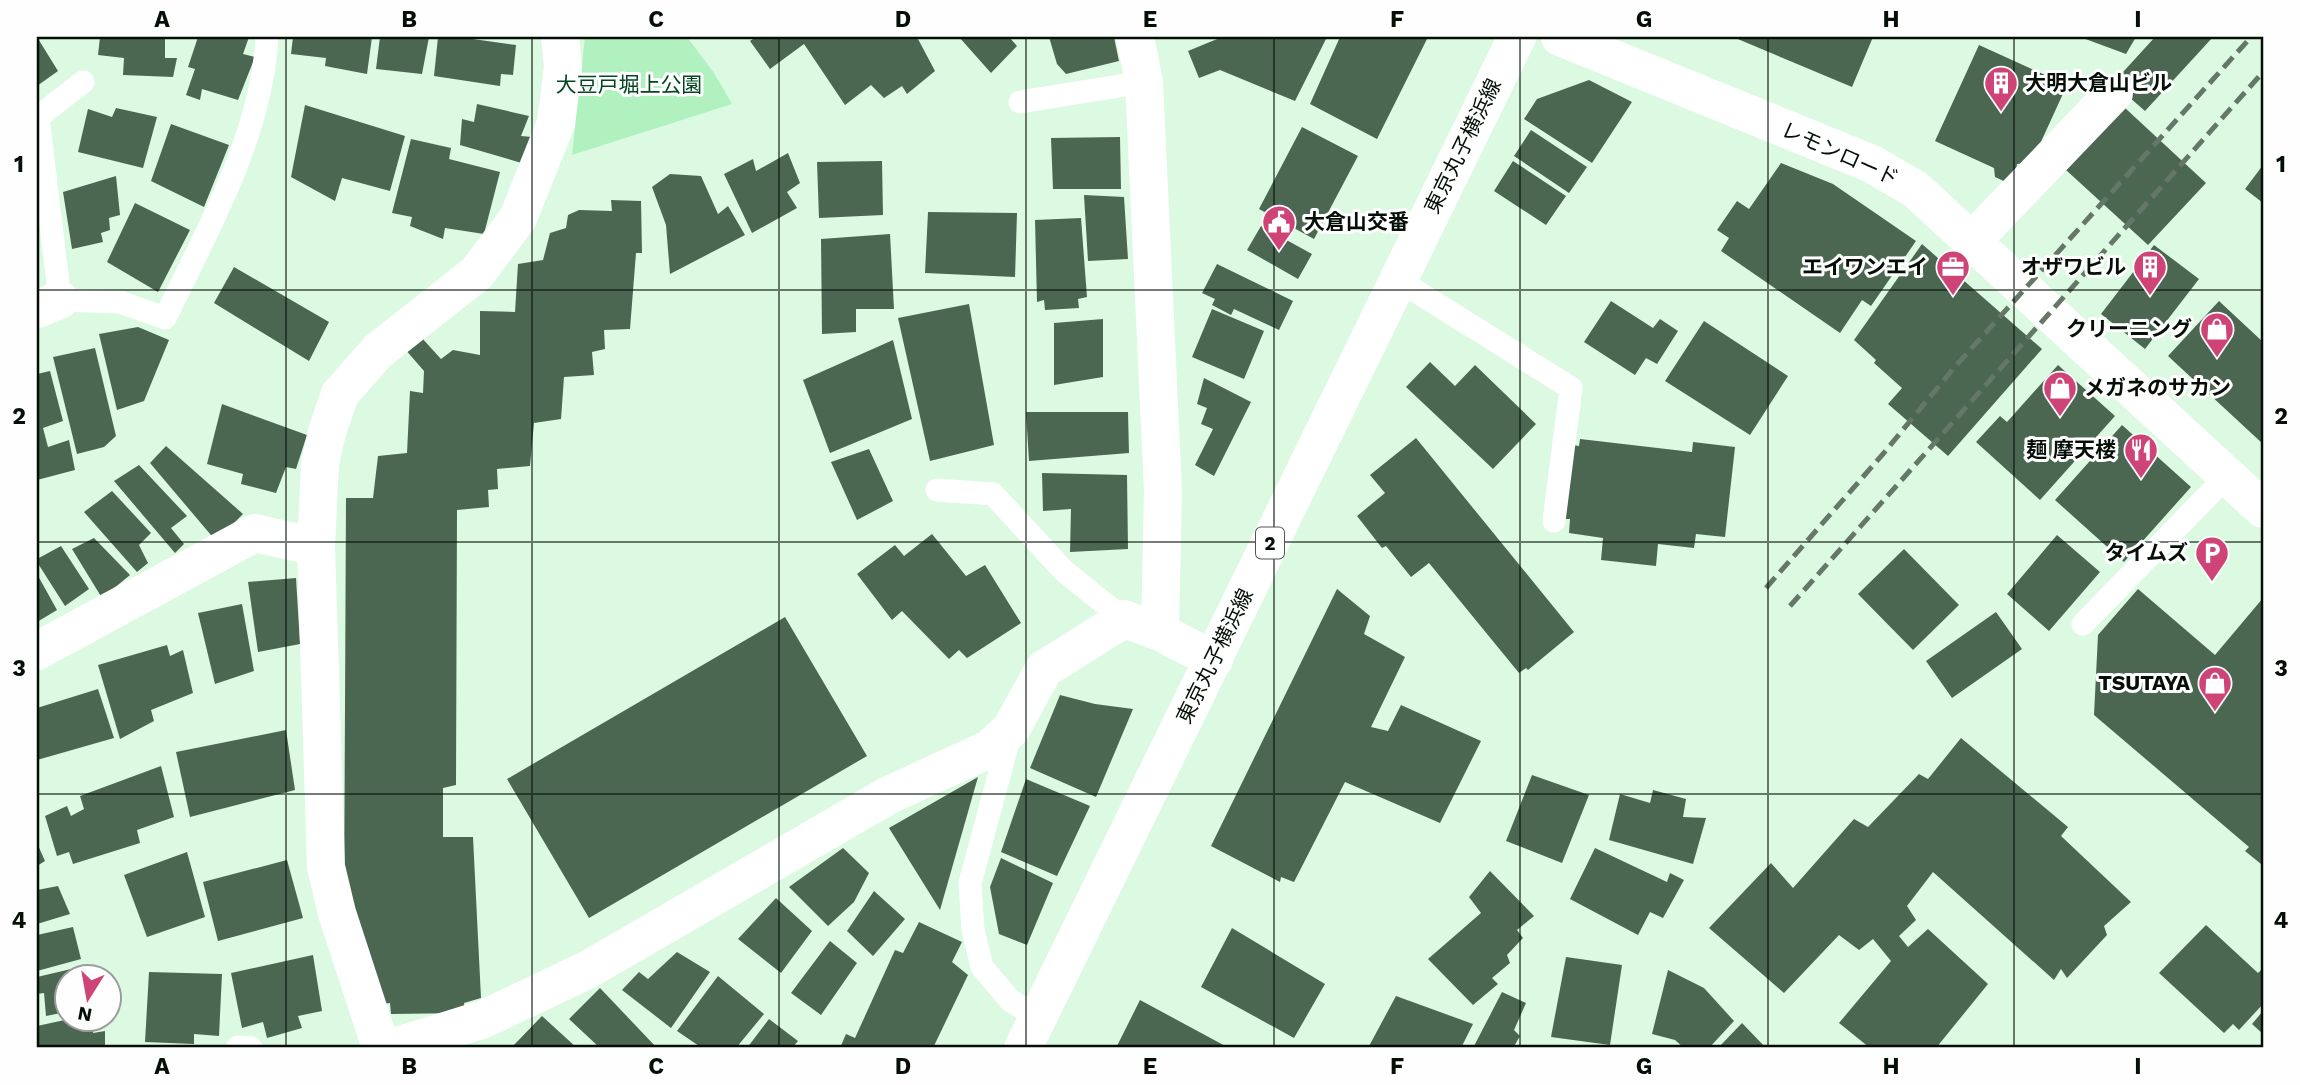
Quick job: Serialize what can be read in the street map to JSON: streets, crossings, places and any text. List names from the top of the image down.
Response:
{
  "streets": {
    "street": ["東京丸子横浜線", "レモンロード", "2"]
  },
  "parks": ["大豆戸堀上公園"],
  "places": {
    "building": ["大明大倉山ビル", "オザワビル"],
    "public building": ["大倉山交番"],
    "office": ["エイワンエイ"],
    "shop": ["クリーニング", "メガネのサカン", "TSUTAYA"],
    "restaurant": ["麺 摩天楼"],
    "parking": ["タイムズ"]
  },
  "north": "bottom",
  "grid": {
    "columns": [
      "A",
      "B",
      "C",
      "D",
      "E",
      "F",
      "G",
      "H",
      "I"
    ],
    "rows": [
      "1",
      "2",
      "3",
      "4"
    ]
  }
}
